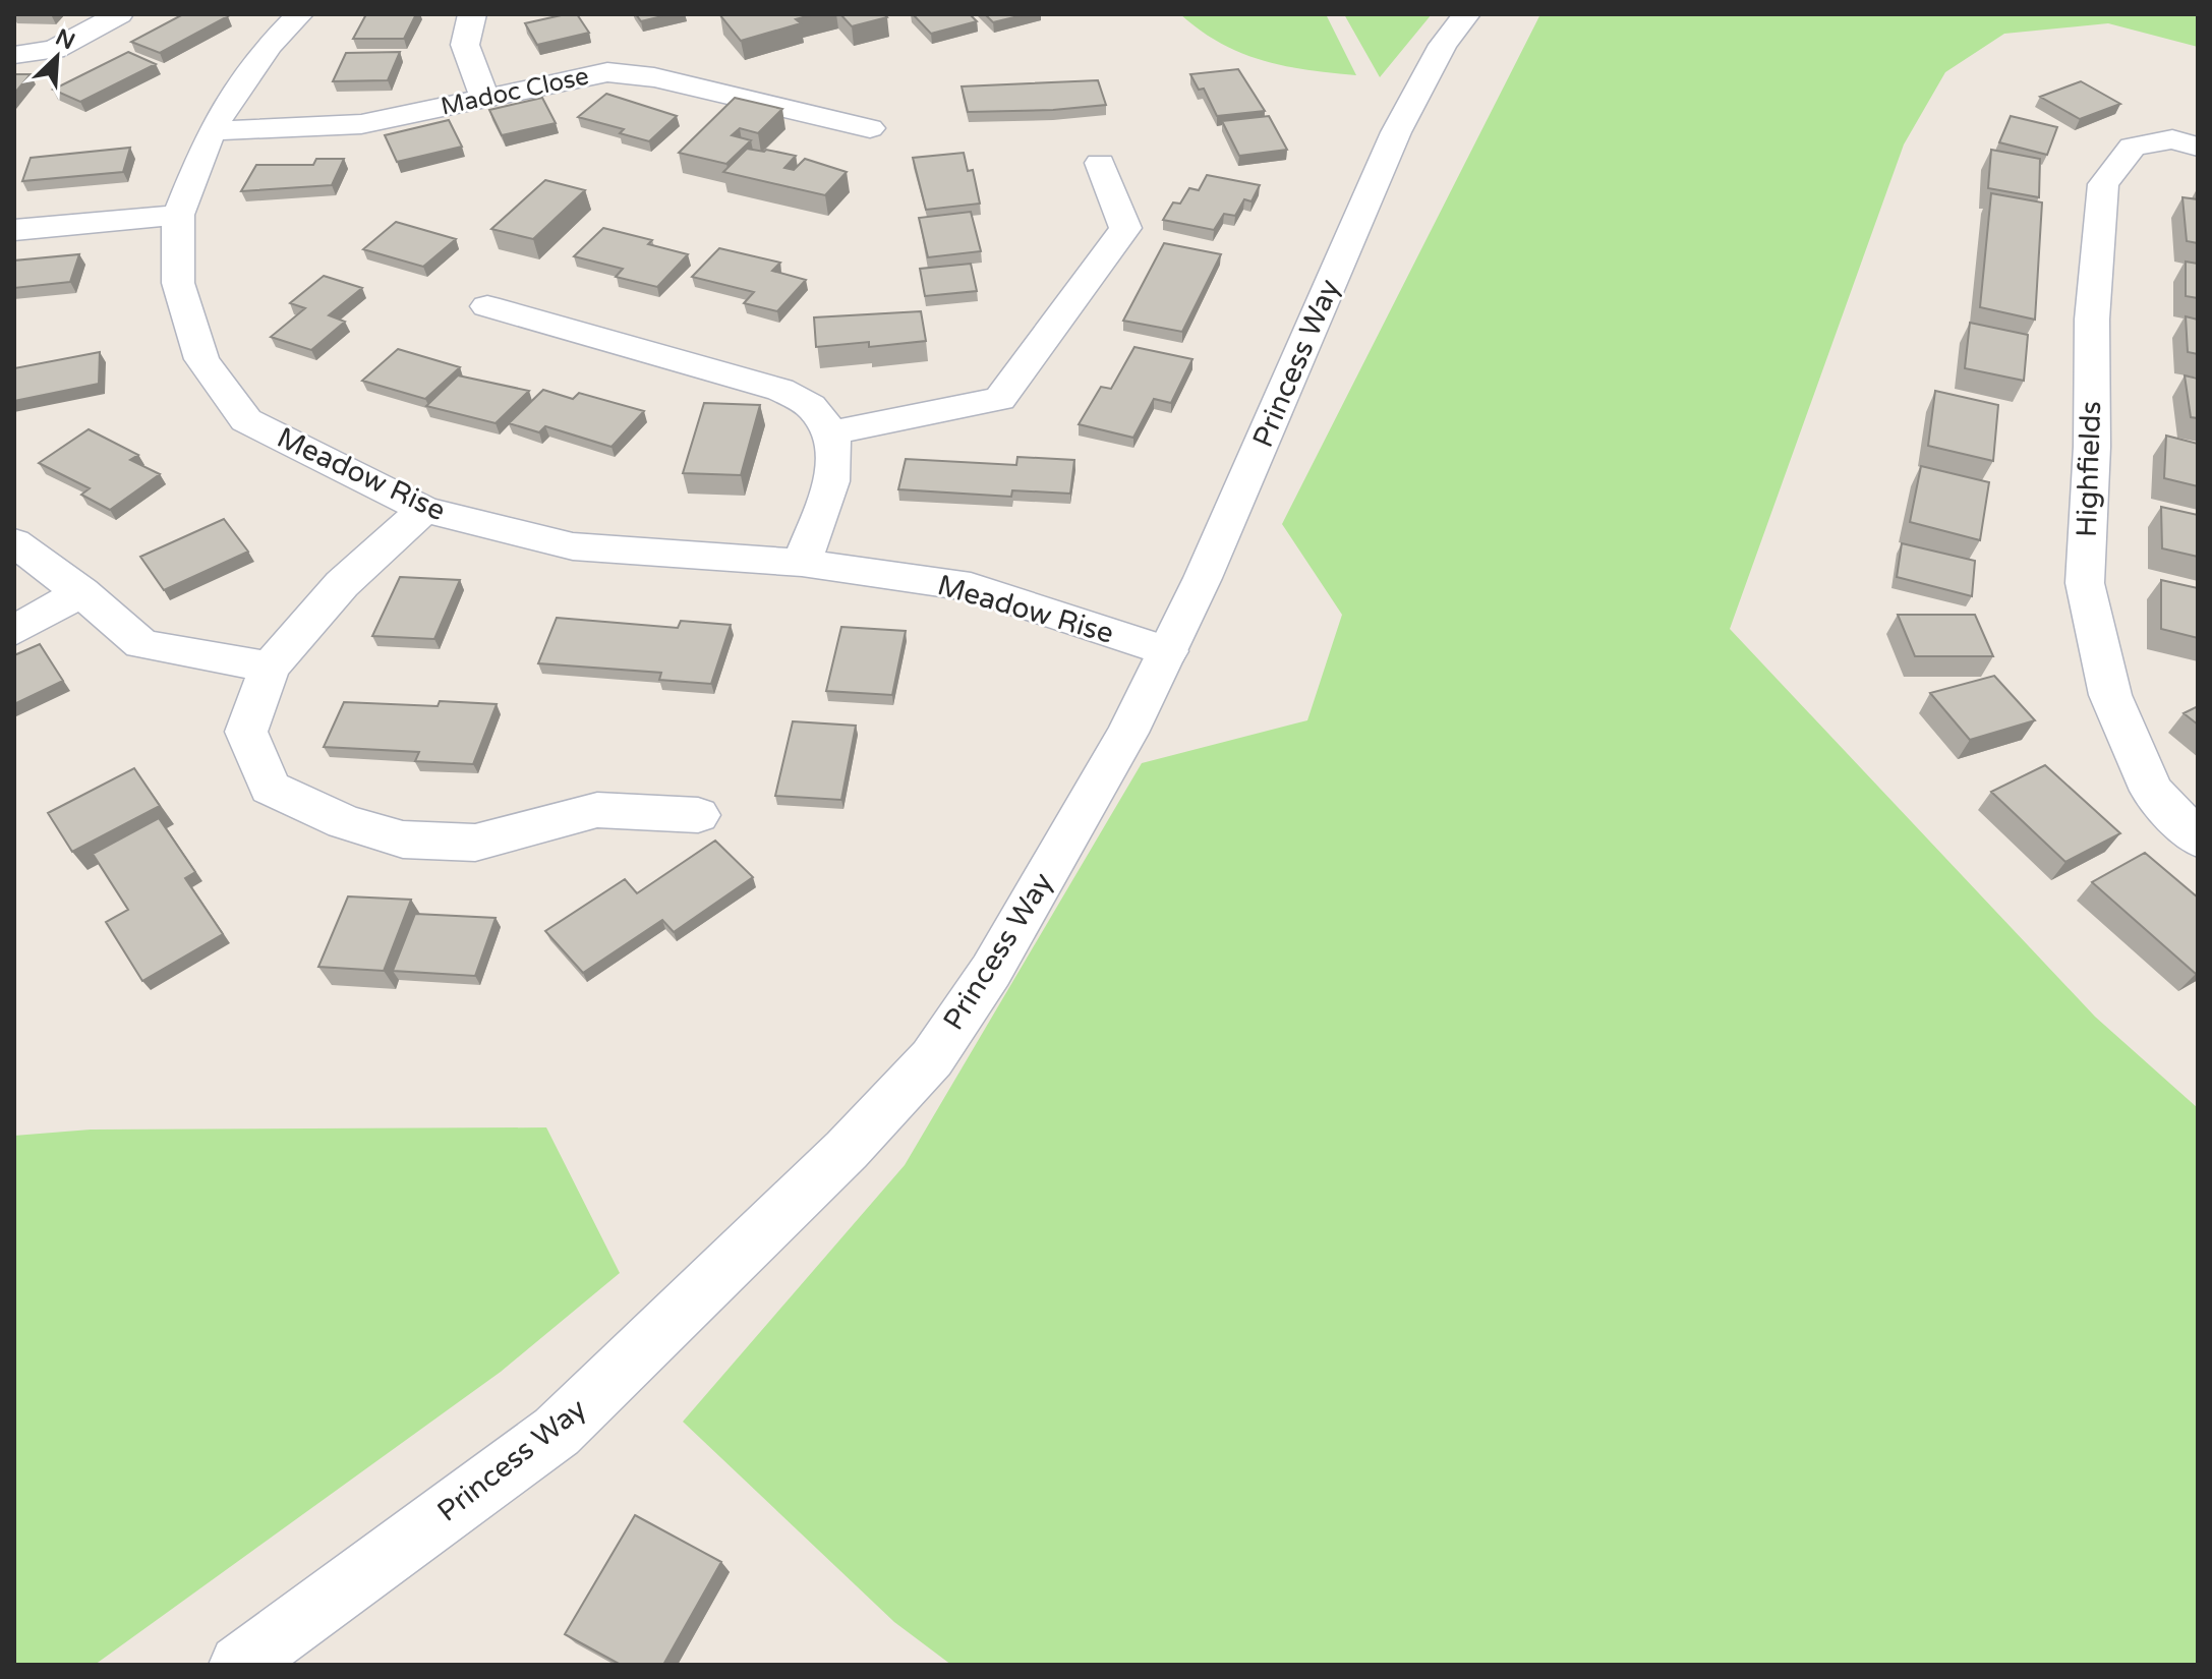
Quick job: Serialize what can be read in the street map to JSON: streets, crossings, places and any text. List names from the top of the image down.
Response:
{
  "streets": {
    "street": [
      "Madoc Close",
      "Princess Way",
      "Highfields",
      "Meadow Rise"
    ]
  },
  "crossings": [
    ["Madoc Close", "Meadow Rise"],
    ["Princess Way", "Meadow Rise"]
  ],
  "north": "top right"
}
